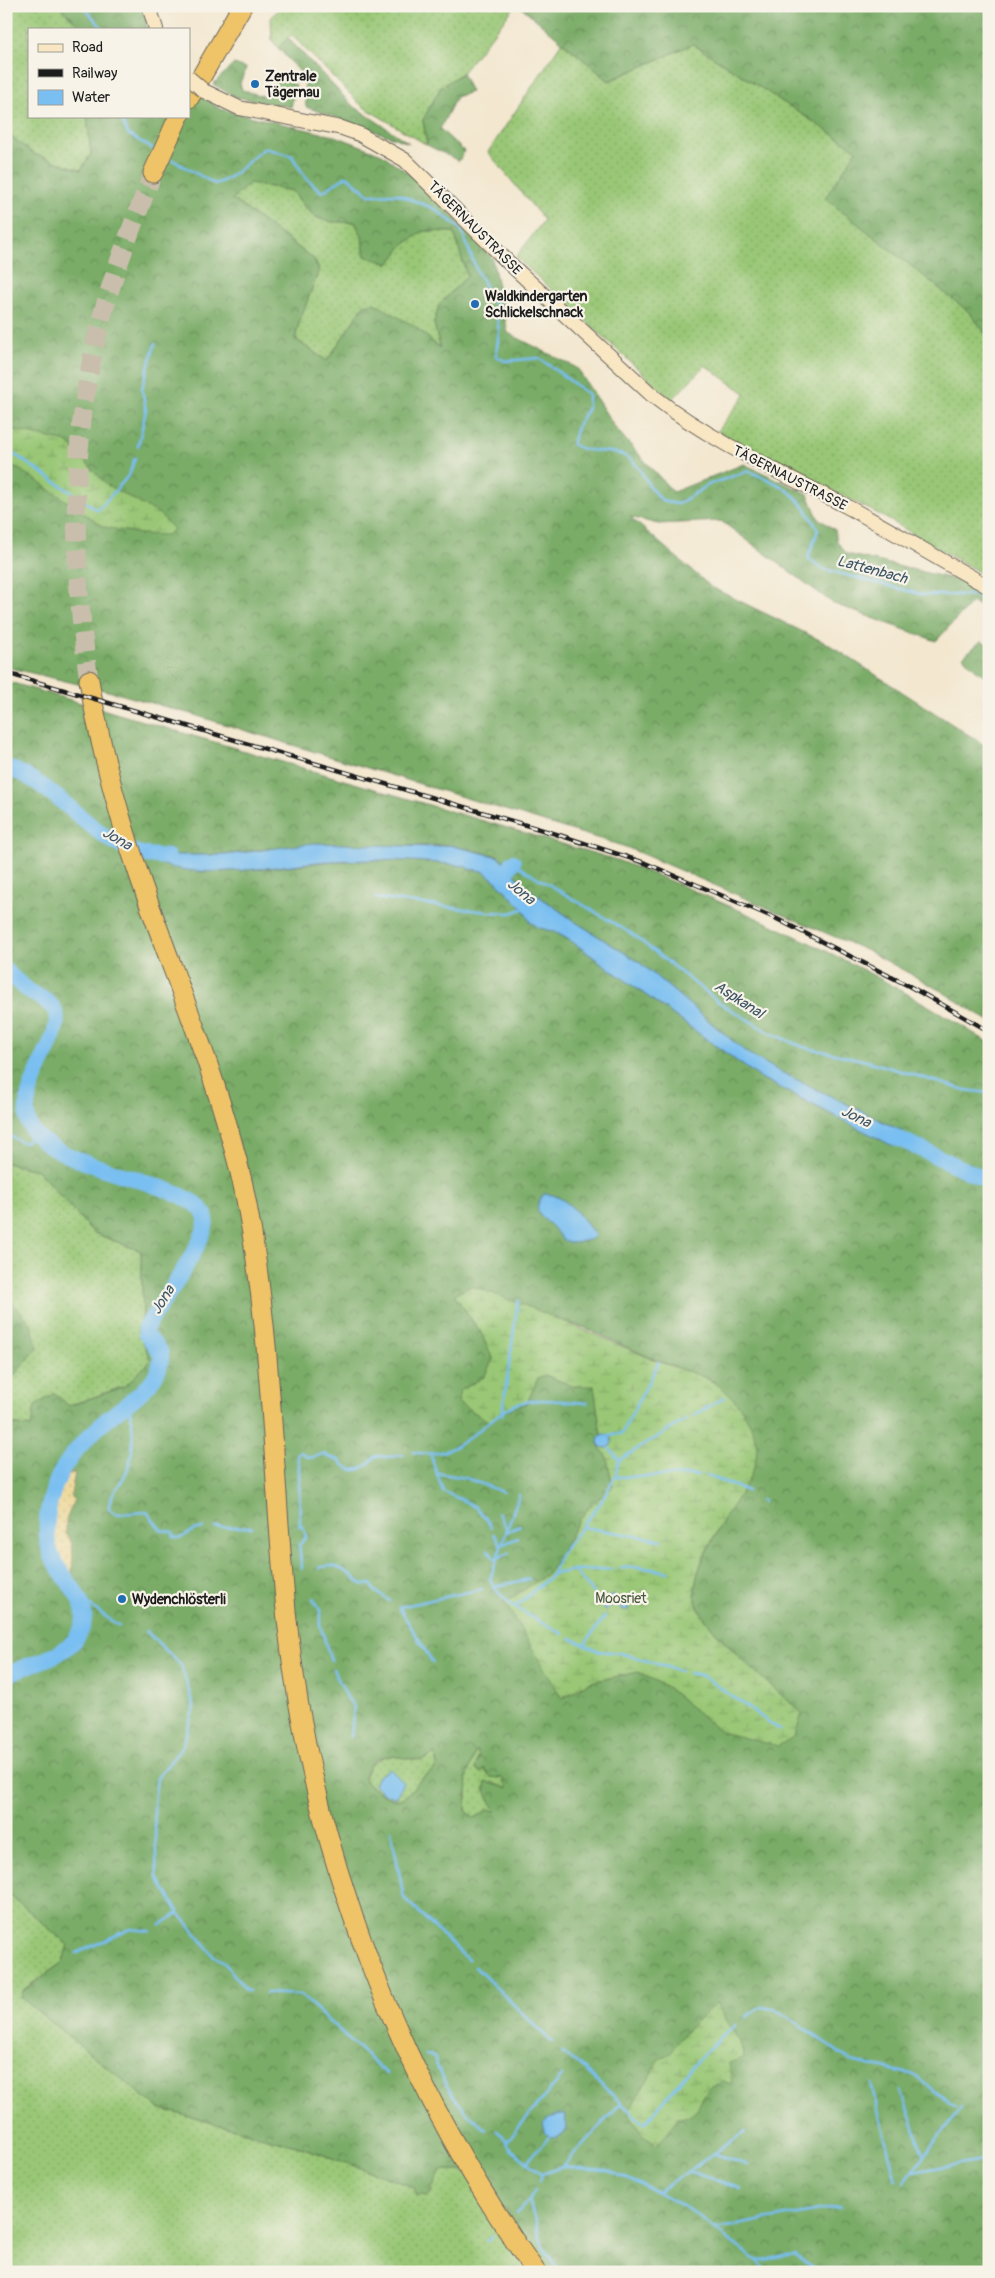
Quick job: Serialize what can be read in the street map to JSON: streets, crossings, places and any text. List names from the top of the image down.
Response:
{
  "streets": {
    "street": ["TÄGERNAUSTRASSE"]
  },
  "water": ["Lattenbach", "Jona", "Aspkanal"],
  "parks": ["Moosriet"],
  "places": ["Zentrale Tägernau", "Waldkindergarten Schlickelschnack", "Wydenchlösterli"],
  "legend": ["Road", "Railway", "Water"]
}
